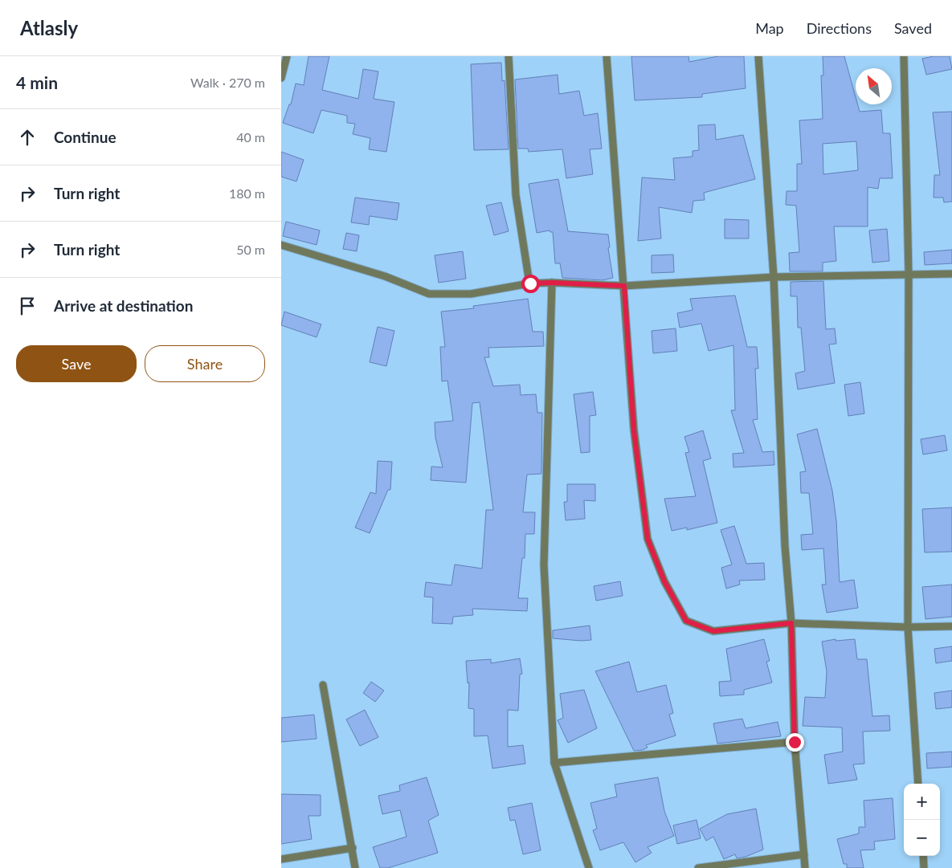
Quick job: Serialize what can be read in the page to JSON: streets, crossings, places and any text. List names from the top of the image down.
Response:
{
  "north": "top left",
  "page": {
    "header": "Atlasly",
    "nav": ["Map", "Directions", "Saved"],
    "heading": ["4 min", "Walk · 270 m"],
    "list": [
      ["Continue", "40 m"],
      ["Turn right", "180 m"],
      ["Turn right", "50 m"],
      "Arrive at destination"
    ],
    "buttons": ["Save", "Share"],
    "map_buttons": ["+", "−"]
  }
}
